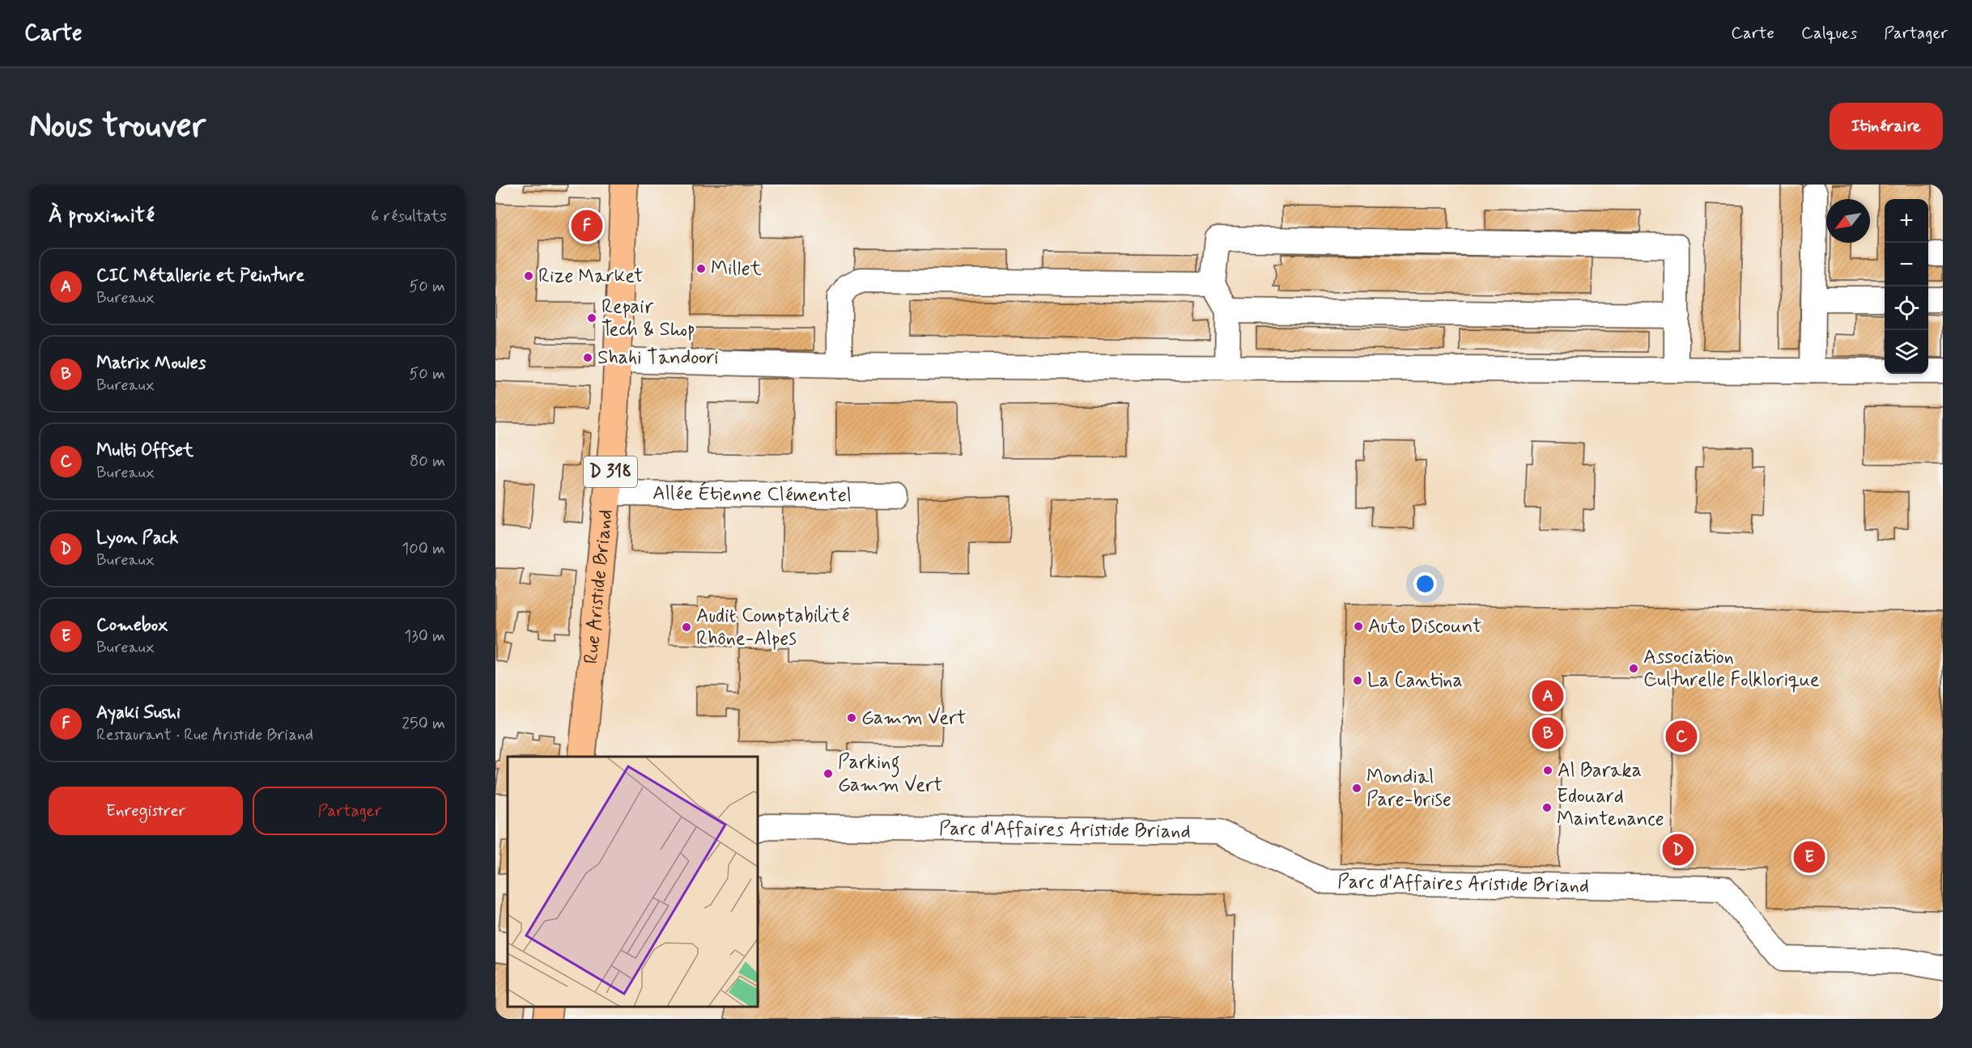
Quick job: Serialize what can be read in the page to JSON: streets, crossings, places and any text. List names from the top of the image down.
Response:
{
  "streets": {
    "main road": ["D 318", "Rue Aristide Briand"],
    "street": ["Allée Étienne Clémentel", "Parc d'Affaires Aristide Briand"]
  },
  "crossings": [
    ["Allée Étienne Clémentel", "Rue Aristide Briand"]
  ],
  "places": [
    "Millet",
    "Rize Market",
    "Repair Tech & Shop",
    "Shahi Tandoori",
    "Auto Discount",
    "Audit Comptabilité Rhône-Alpes",
    "Association Culturelle Folklorique",
    "La Cantina",
    "Gamm Vert",
    "Al Baraka",
    "Parking Gamm Vert",
    "Mondial Pare-brise",
    "Edouard Maintenance"
  ],
  "north": "bottom left",
  "page": {
    "header": "Carte",
    "nav": ["Carte", "Calques", "Partager"],
    "buttons": [
      "Itinéraire",
      ["Enregistrer", "Partager"]
    ],
    "title": "Nous trouver",
    "heading": ["À proximité", "6 résultats"],
    "map_buttons": ["+", "−"],
    "pins": [
      "F",
      "A",
      "B",
      "C",
      "D",
      "E"
    ],
    "list": [
      {
        "mark": "A",
        "name": "CIC Métallerie et Peinture",
        "note": "Bureaux",
        "value": "50 m"
      },
      {
        "mark": "B",
        "name": "Matrix Moules",
        "note": "Bureaux",
        "value": "50 m"
      },
      {
        "mark": "C",
        "name": "Multi Offset",
        "note": "Bureaux",
        "value": "80 m"
      },
      {
        "mark": "D",
        "name": "Lyon Pack",
        "note": "Bureaux",
        "value": "100 m"
      },
      {
        "mark": "E",
        "name": "Comebox",
        "note": "Bureaux",
        "value": "130 m"
      },
      {
        "mark": "F",
        "name": "Ayaki Sushi",
        "note": "Restaurant · Rue Aristide Briand",
        "value": "250 m"
      }
    ]
  }
}
